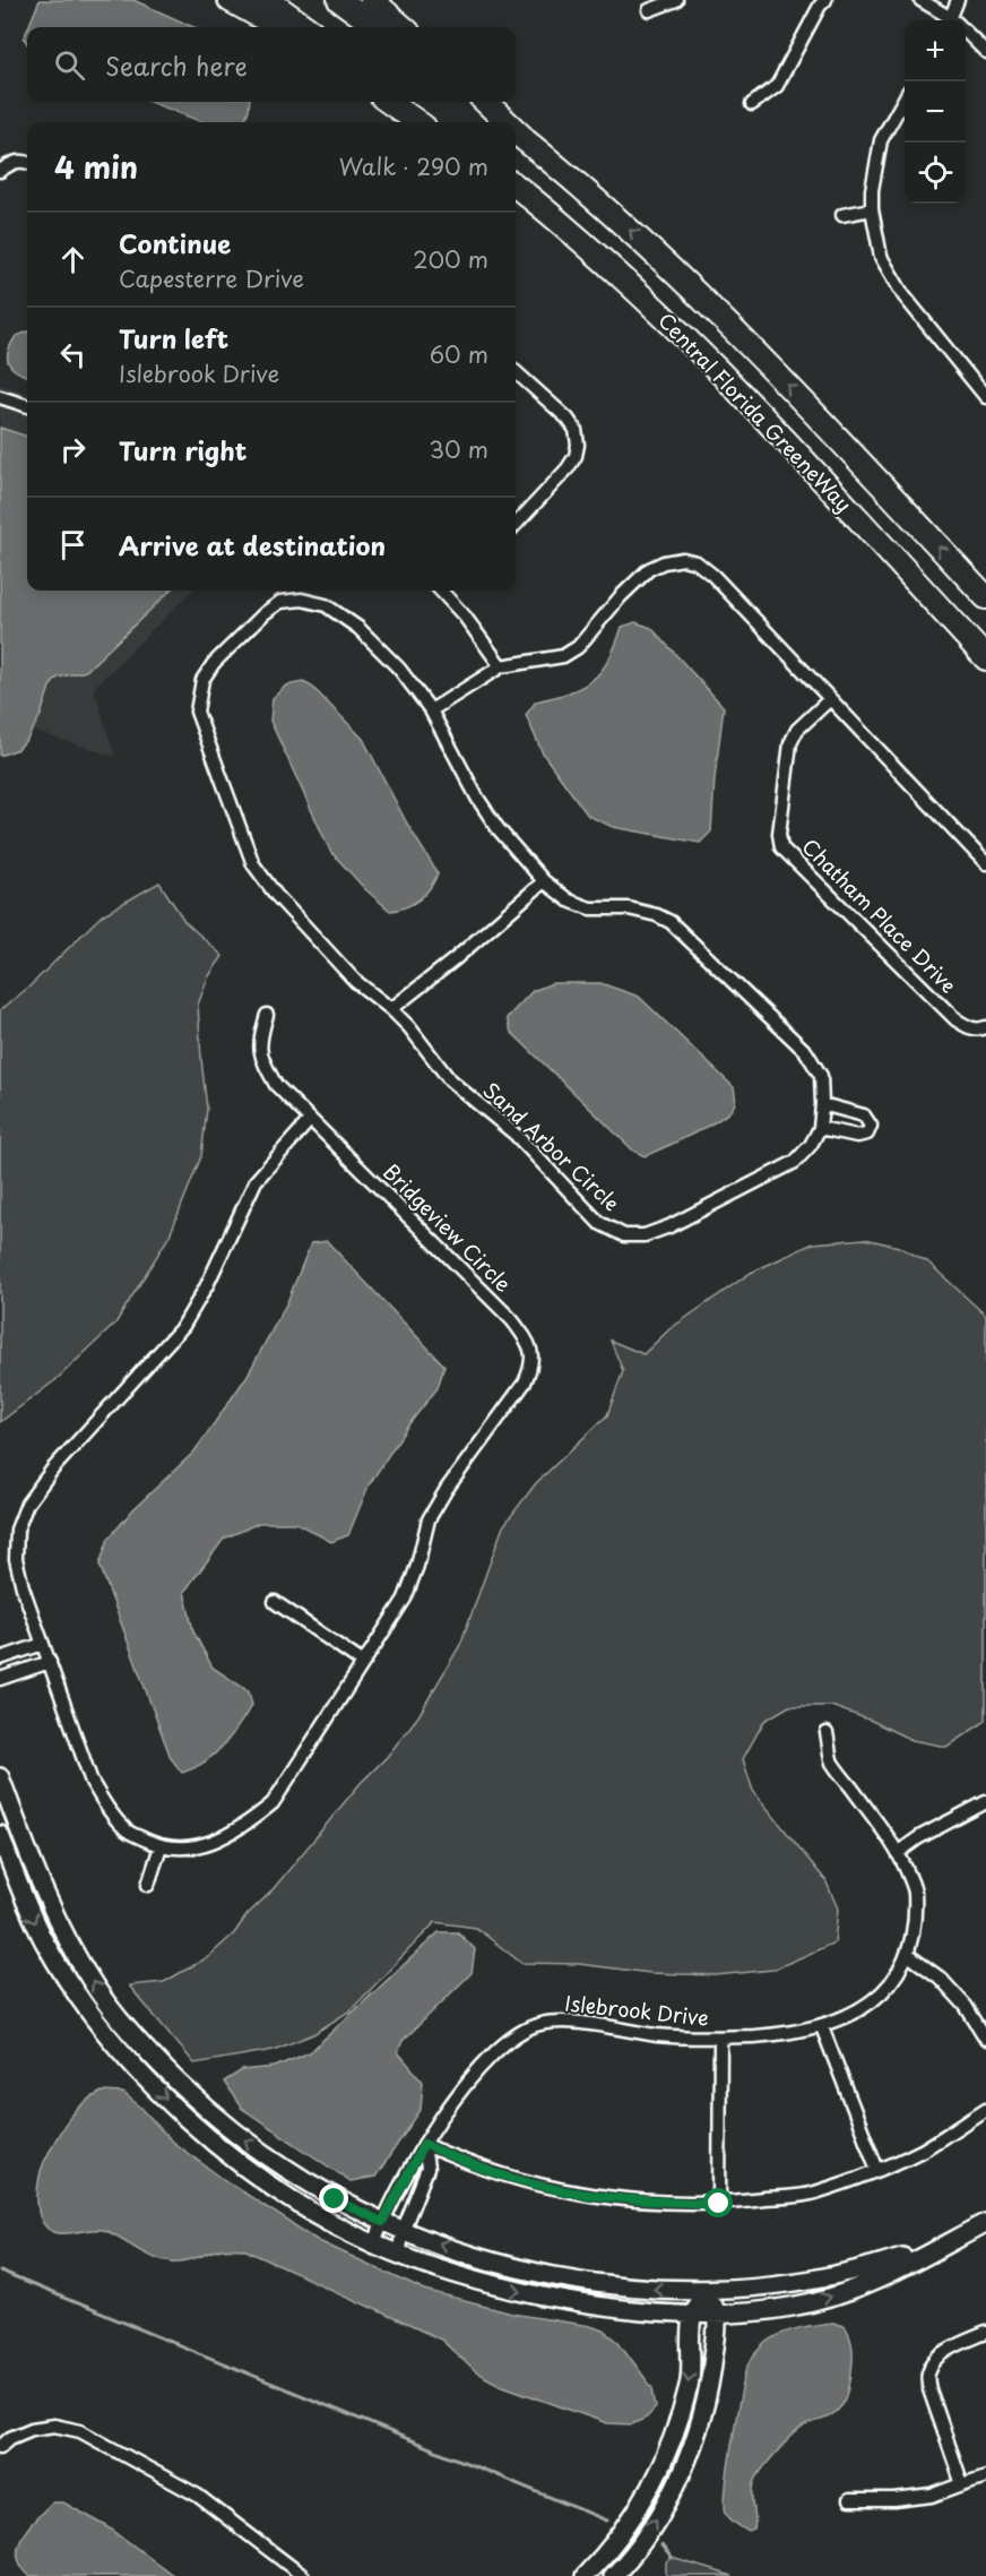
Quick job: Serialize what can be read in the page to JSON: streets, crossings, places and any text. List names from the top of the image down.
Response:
{
  "streets": {
    "highway": ["Central Florida GreeneWay"],
    "street": [
      "Chatham Place Drive",
      "Sand Arbor Circle",
      "Bridgeview Circle",
      "Islebrook Drive"
    ]
  },
  "page": {
    "map_buttons": ["+", "−"],
    "search": "Search here",
    "heading": ["4 min", "Walk · 290 m"],
    "list": [
      ["Continue", "Capesterre Drive", "200 m"],
      ["Turn left", "Islebrook Drive", "60 m"],
      ["Turn right", "30 m"],
      "Arrive at destination"
    ]
  }
}
